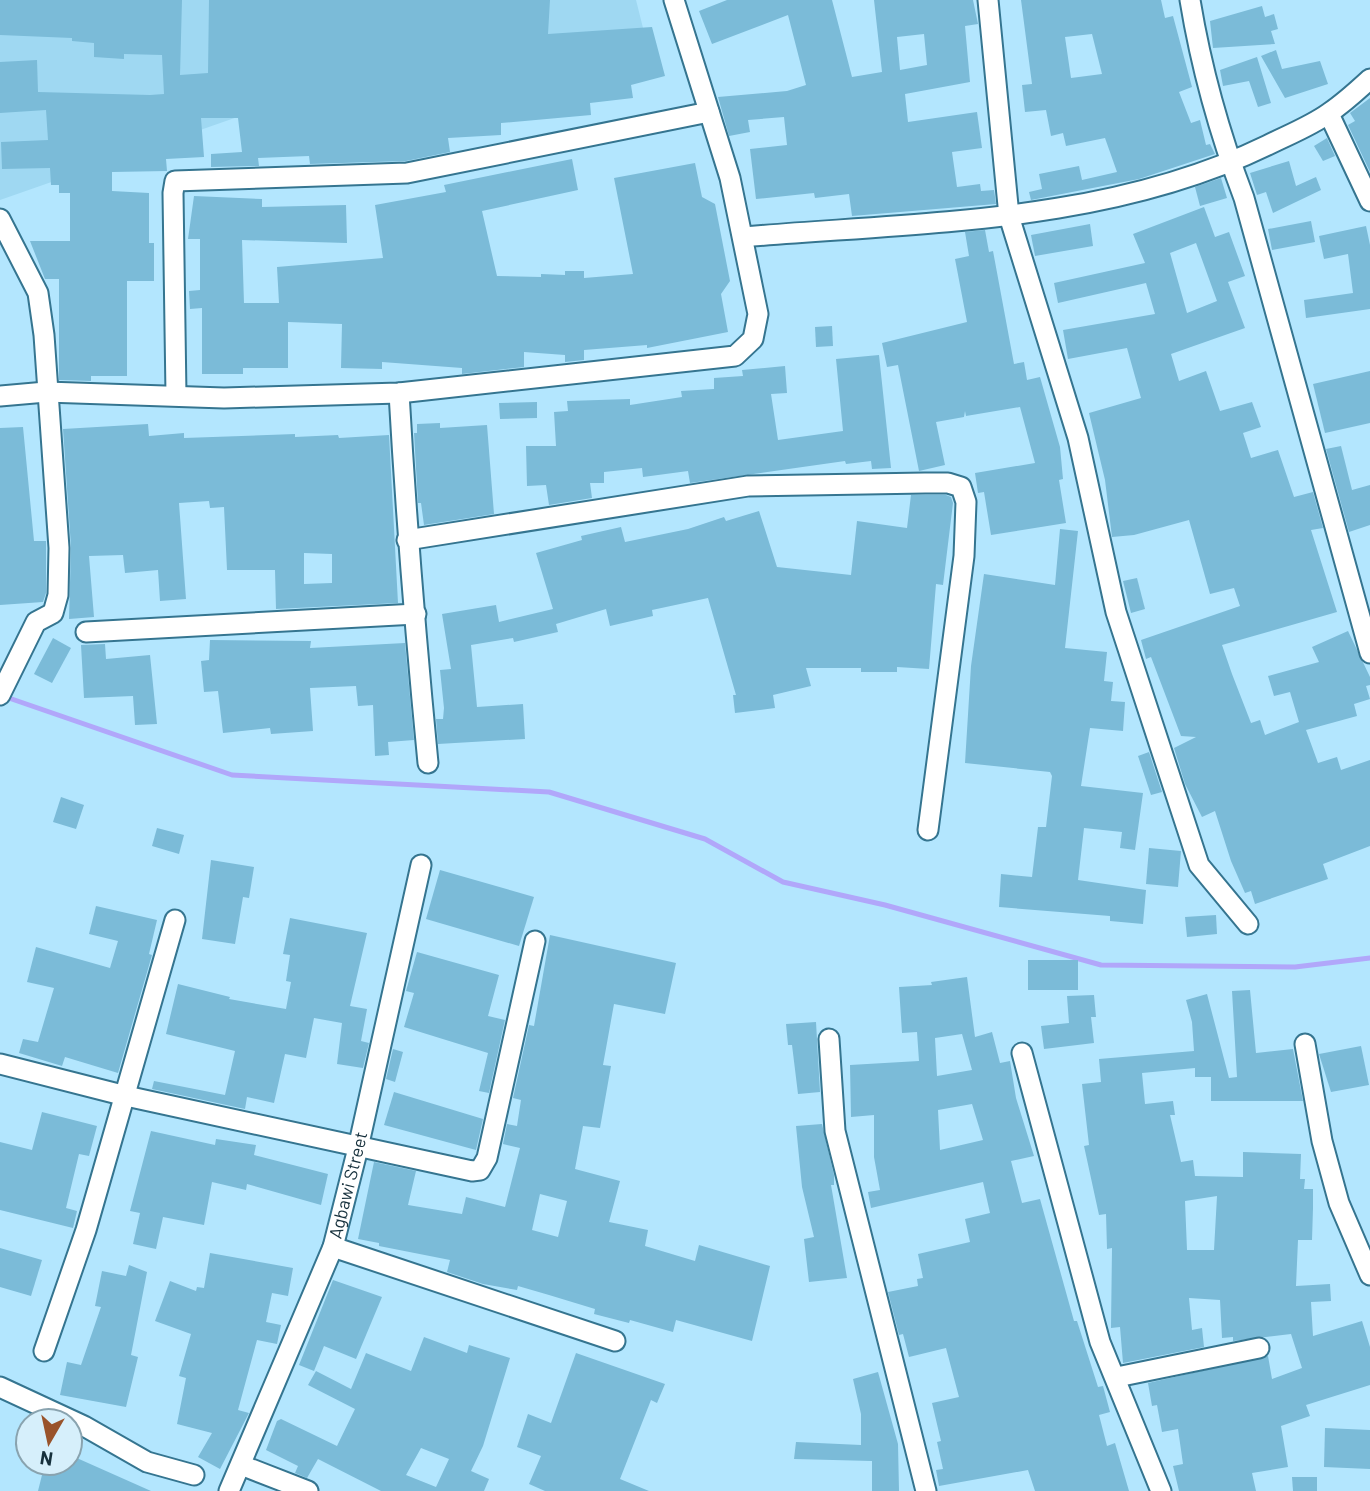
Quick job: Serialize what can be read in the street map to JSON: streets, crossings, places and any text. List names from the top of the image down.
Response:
{
  "streets": {
    "street": ["Agbawi Street"]
  },
  "north": "bottom"
}
